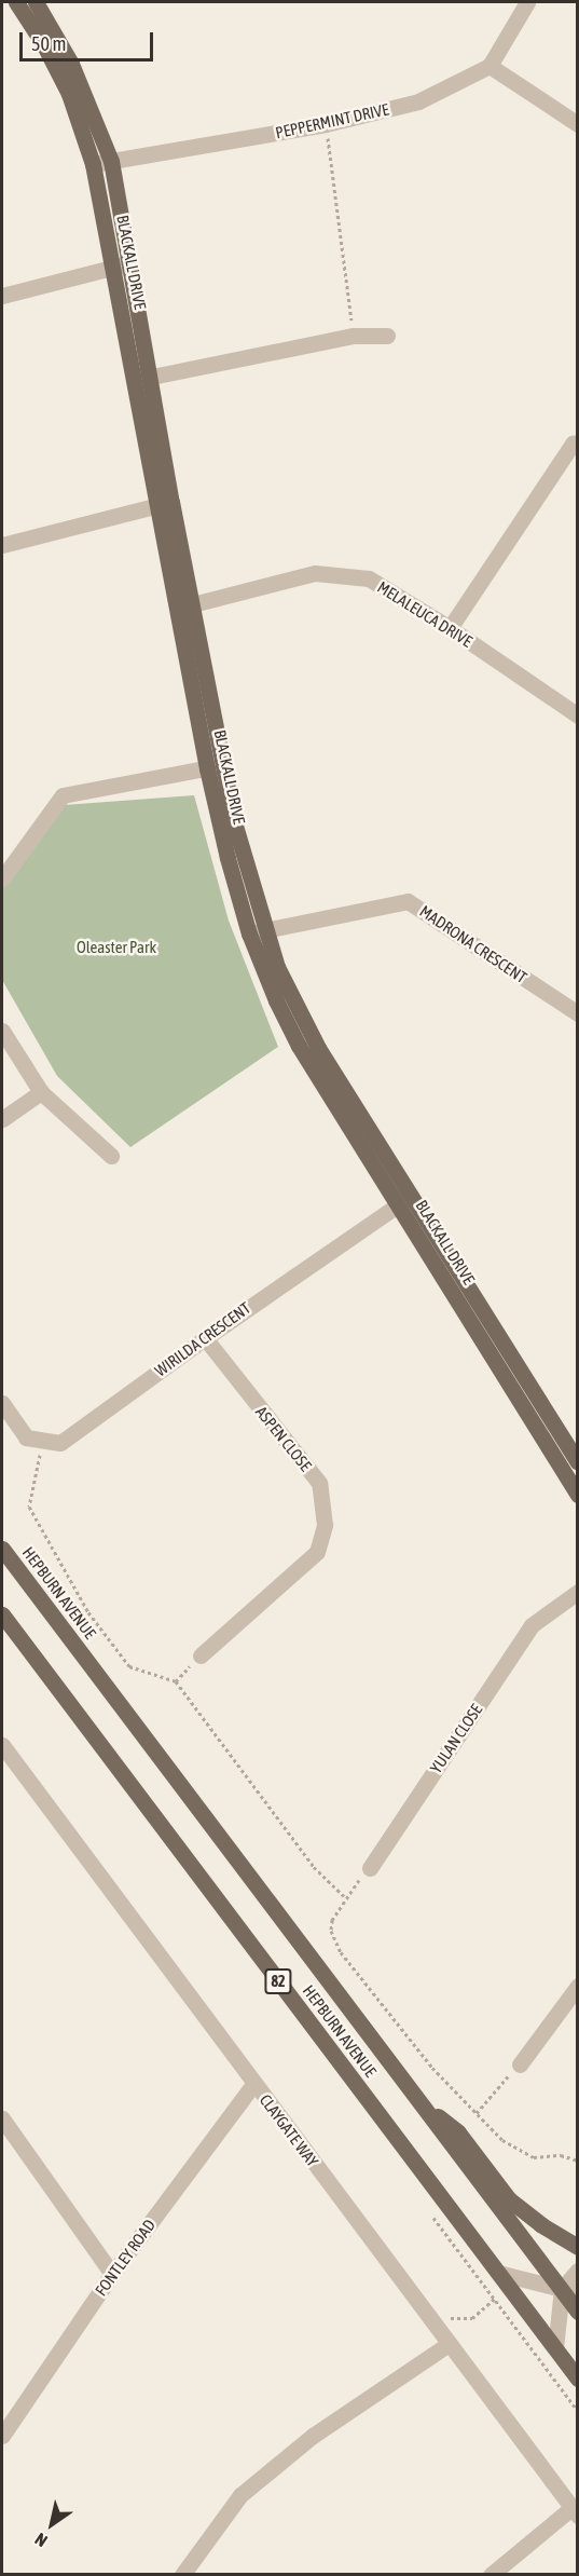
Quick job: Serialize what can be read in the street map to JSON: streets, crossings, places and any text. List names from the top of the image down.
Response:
{
  "streets": {
    "main road": ["BLACKALL DRIVE", "HEPBURN AVENUE", "82"],
    "street": [
      "PEPPERMINT DRIVE",
      "MELALEUCA DRIVE",
      "MADRONA CRESCENT",
      "WIRILDA CRESCENT",
      "ASPEN CLOSE",
      "YULAN CLOSE",
      "CLAYGATE WAY",
      "FONTLEY ROAD"
    ]
  },
  "crossings": [
    ["PEPPERMINT DRIVE", "BLACKALL DRIVE"],
    ["BLACKALL DRIVE", "MELALEUCA DRIVE"],
    ["BLACKALL DRIVE", "MADRONA CRESCENT"],
    ["BLACKALL DRIVE", "WIRILDA CRESCENT"],
    ["WIRILDA CRESCENT", "ASPEN CLOSE"],
    ["CLAYGATE WAY", "FONTLEY ROAD"]
  ],
  "parks": ["Oleaster Park"],
  "scale_bar": "50 m",
  "north": "bottom left"
}
